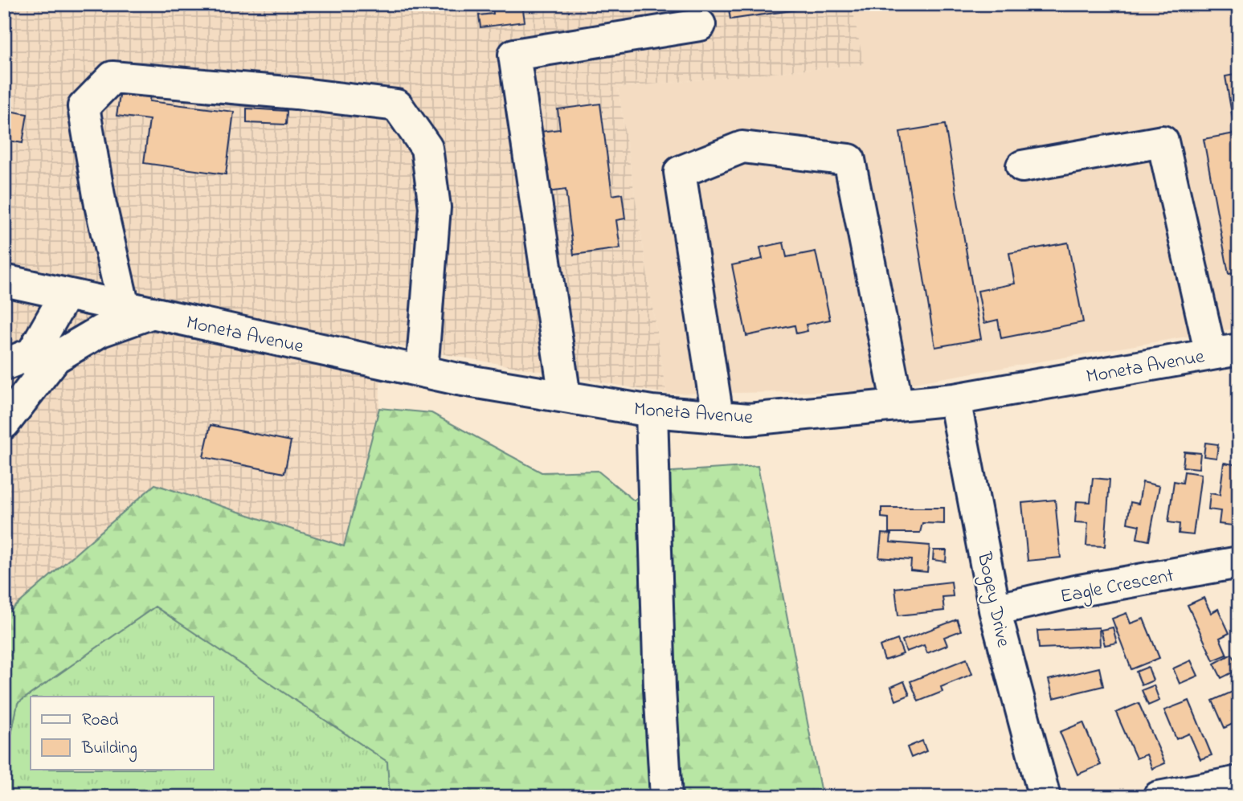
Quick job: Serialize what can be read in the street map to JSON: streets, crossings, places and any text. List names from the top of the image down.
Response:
{
  "streets": {
    "street": ["Moneta Avenue", "Eagle Crescent", "Bogey Drive"]
  },
  "crossings": [
    ["Moneta Avenue", "Bogey Drive"],
    ["Eagle Crescent", "Bogey Drive"]
  ],
  "legend": ["Road", "Building"]
}
